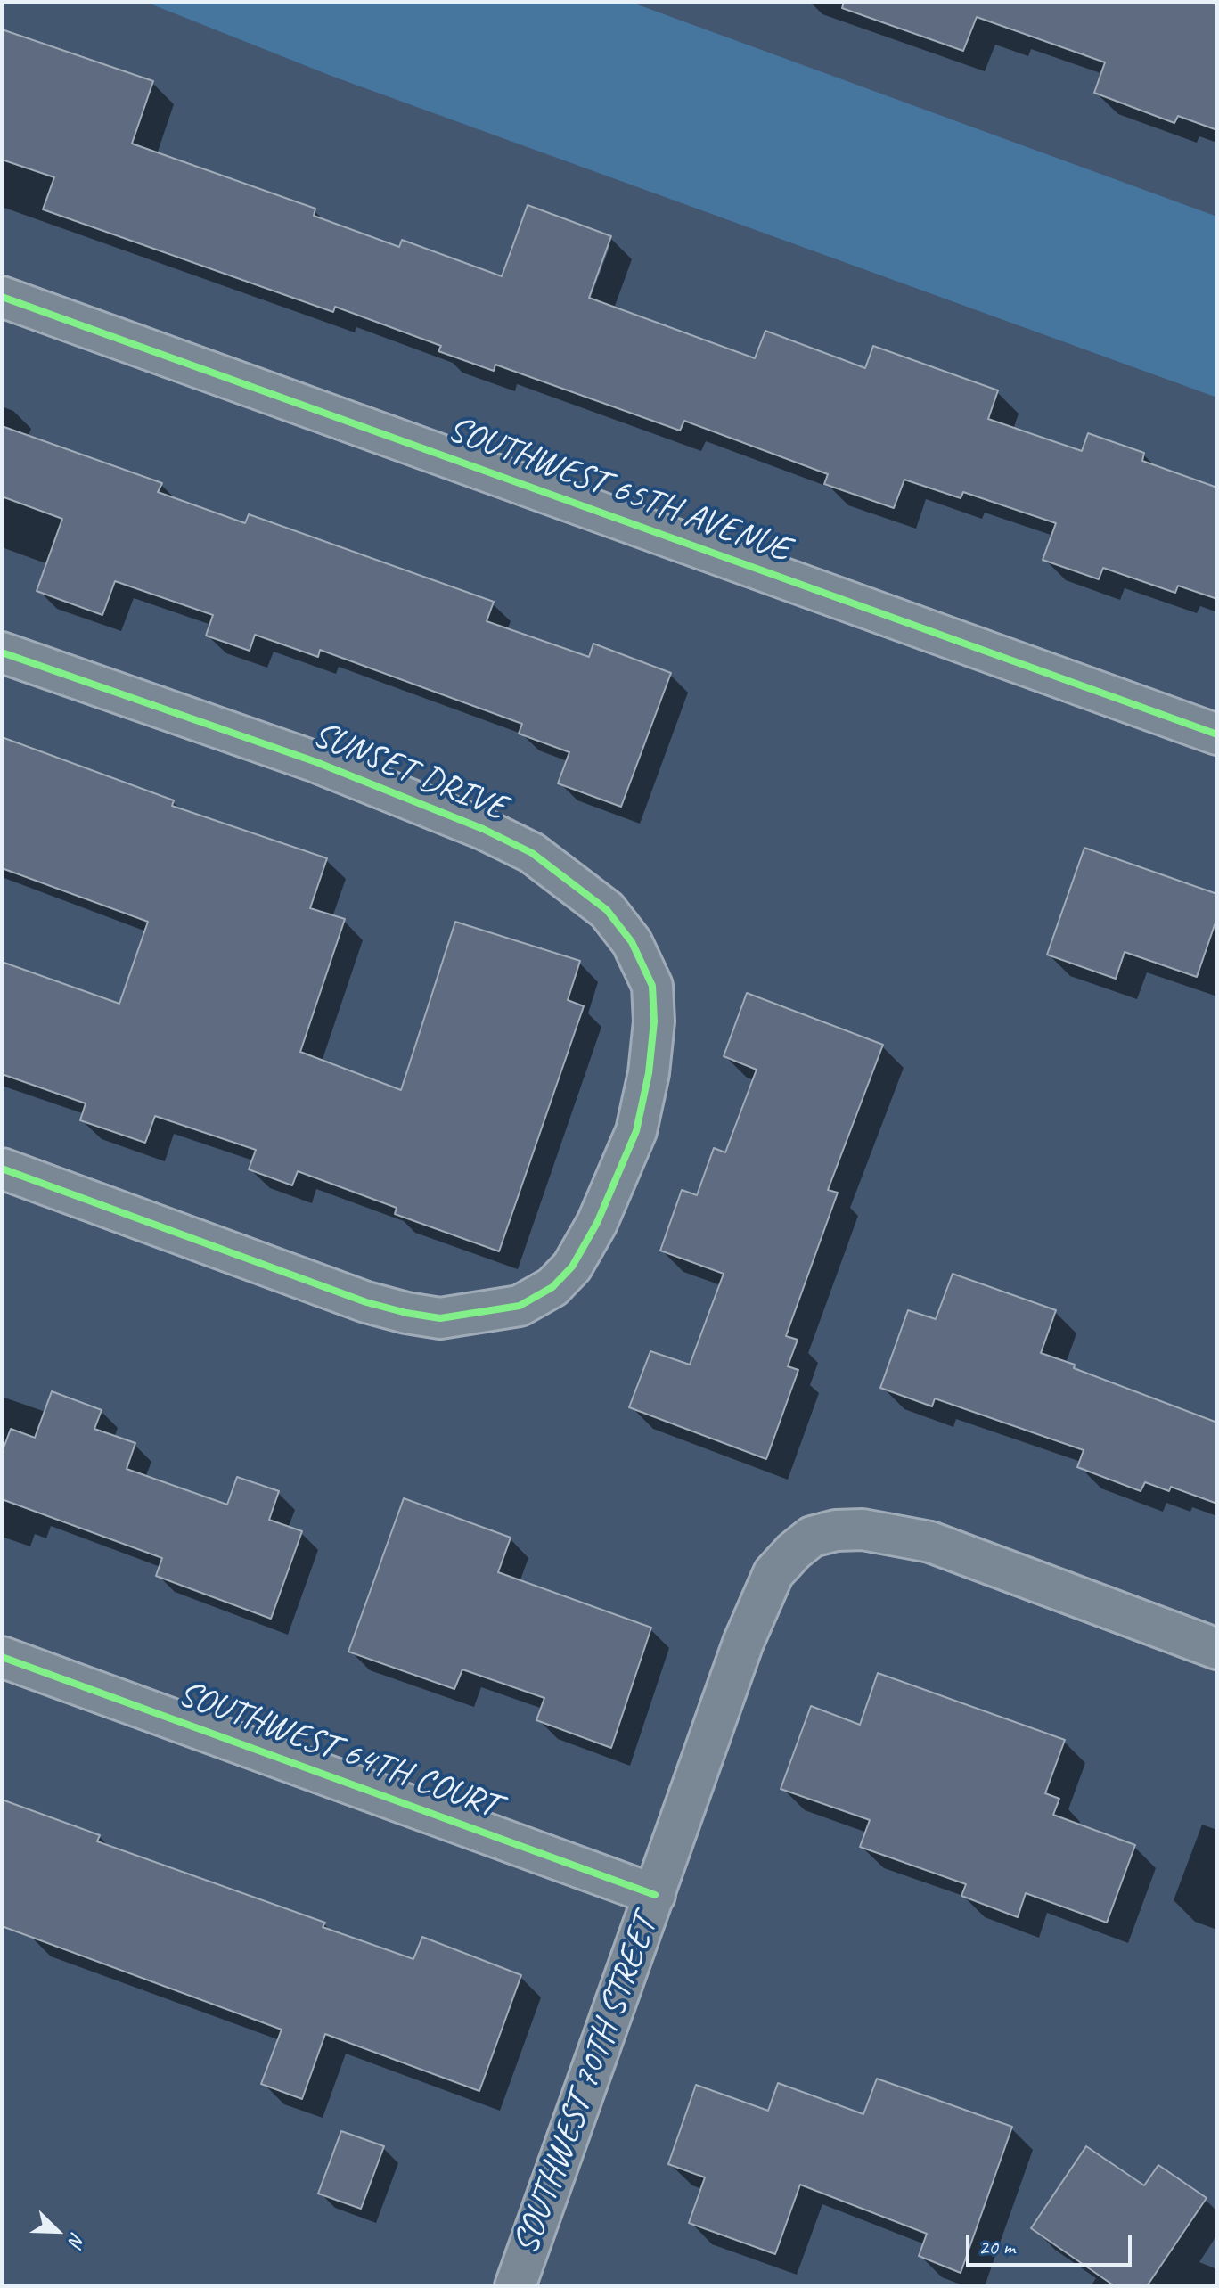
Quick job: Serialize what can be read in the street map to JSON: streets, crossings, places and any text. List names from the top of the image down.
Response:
{
  "streets": {
    "street": [
      "SOUTHWEST 65TH AVENUE",
      "SUNSET DRIVE",
      "SOUTHWEST 64TH COURT",
      "SOUTHWEST 70TH STREET"
    ]
  },
  "crossings": [
    ["SOUTHWEST 64TH COURT", "SOUTHWEST 70TH STREET"]
  ],
  "scale_bar": "20 m",
  "north": "bottom right"
}
